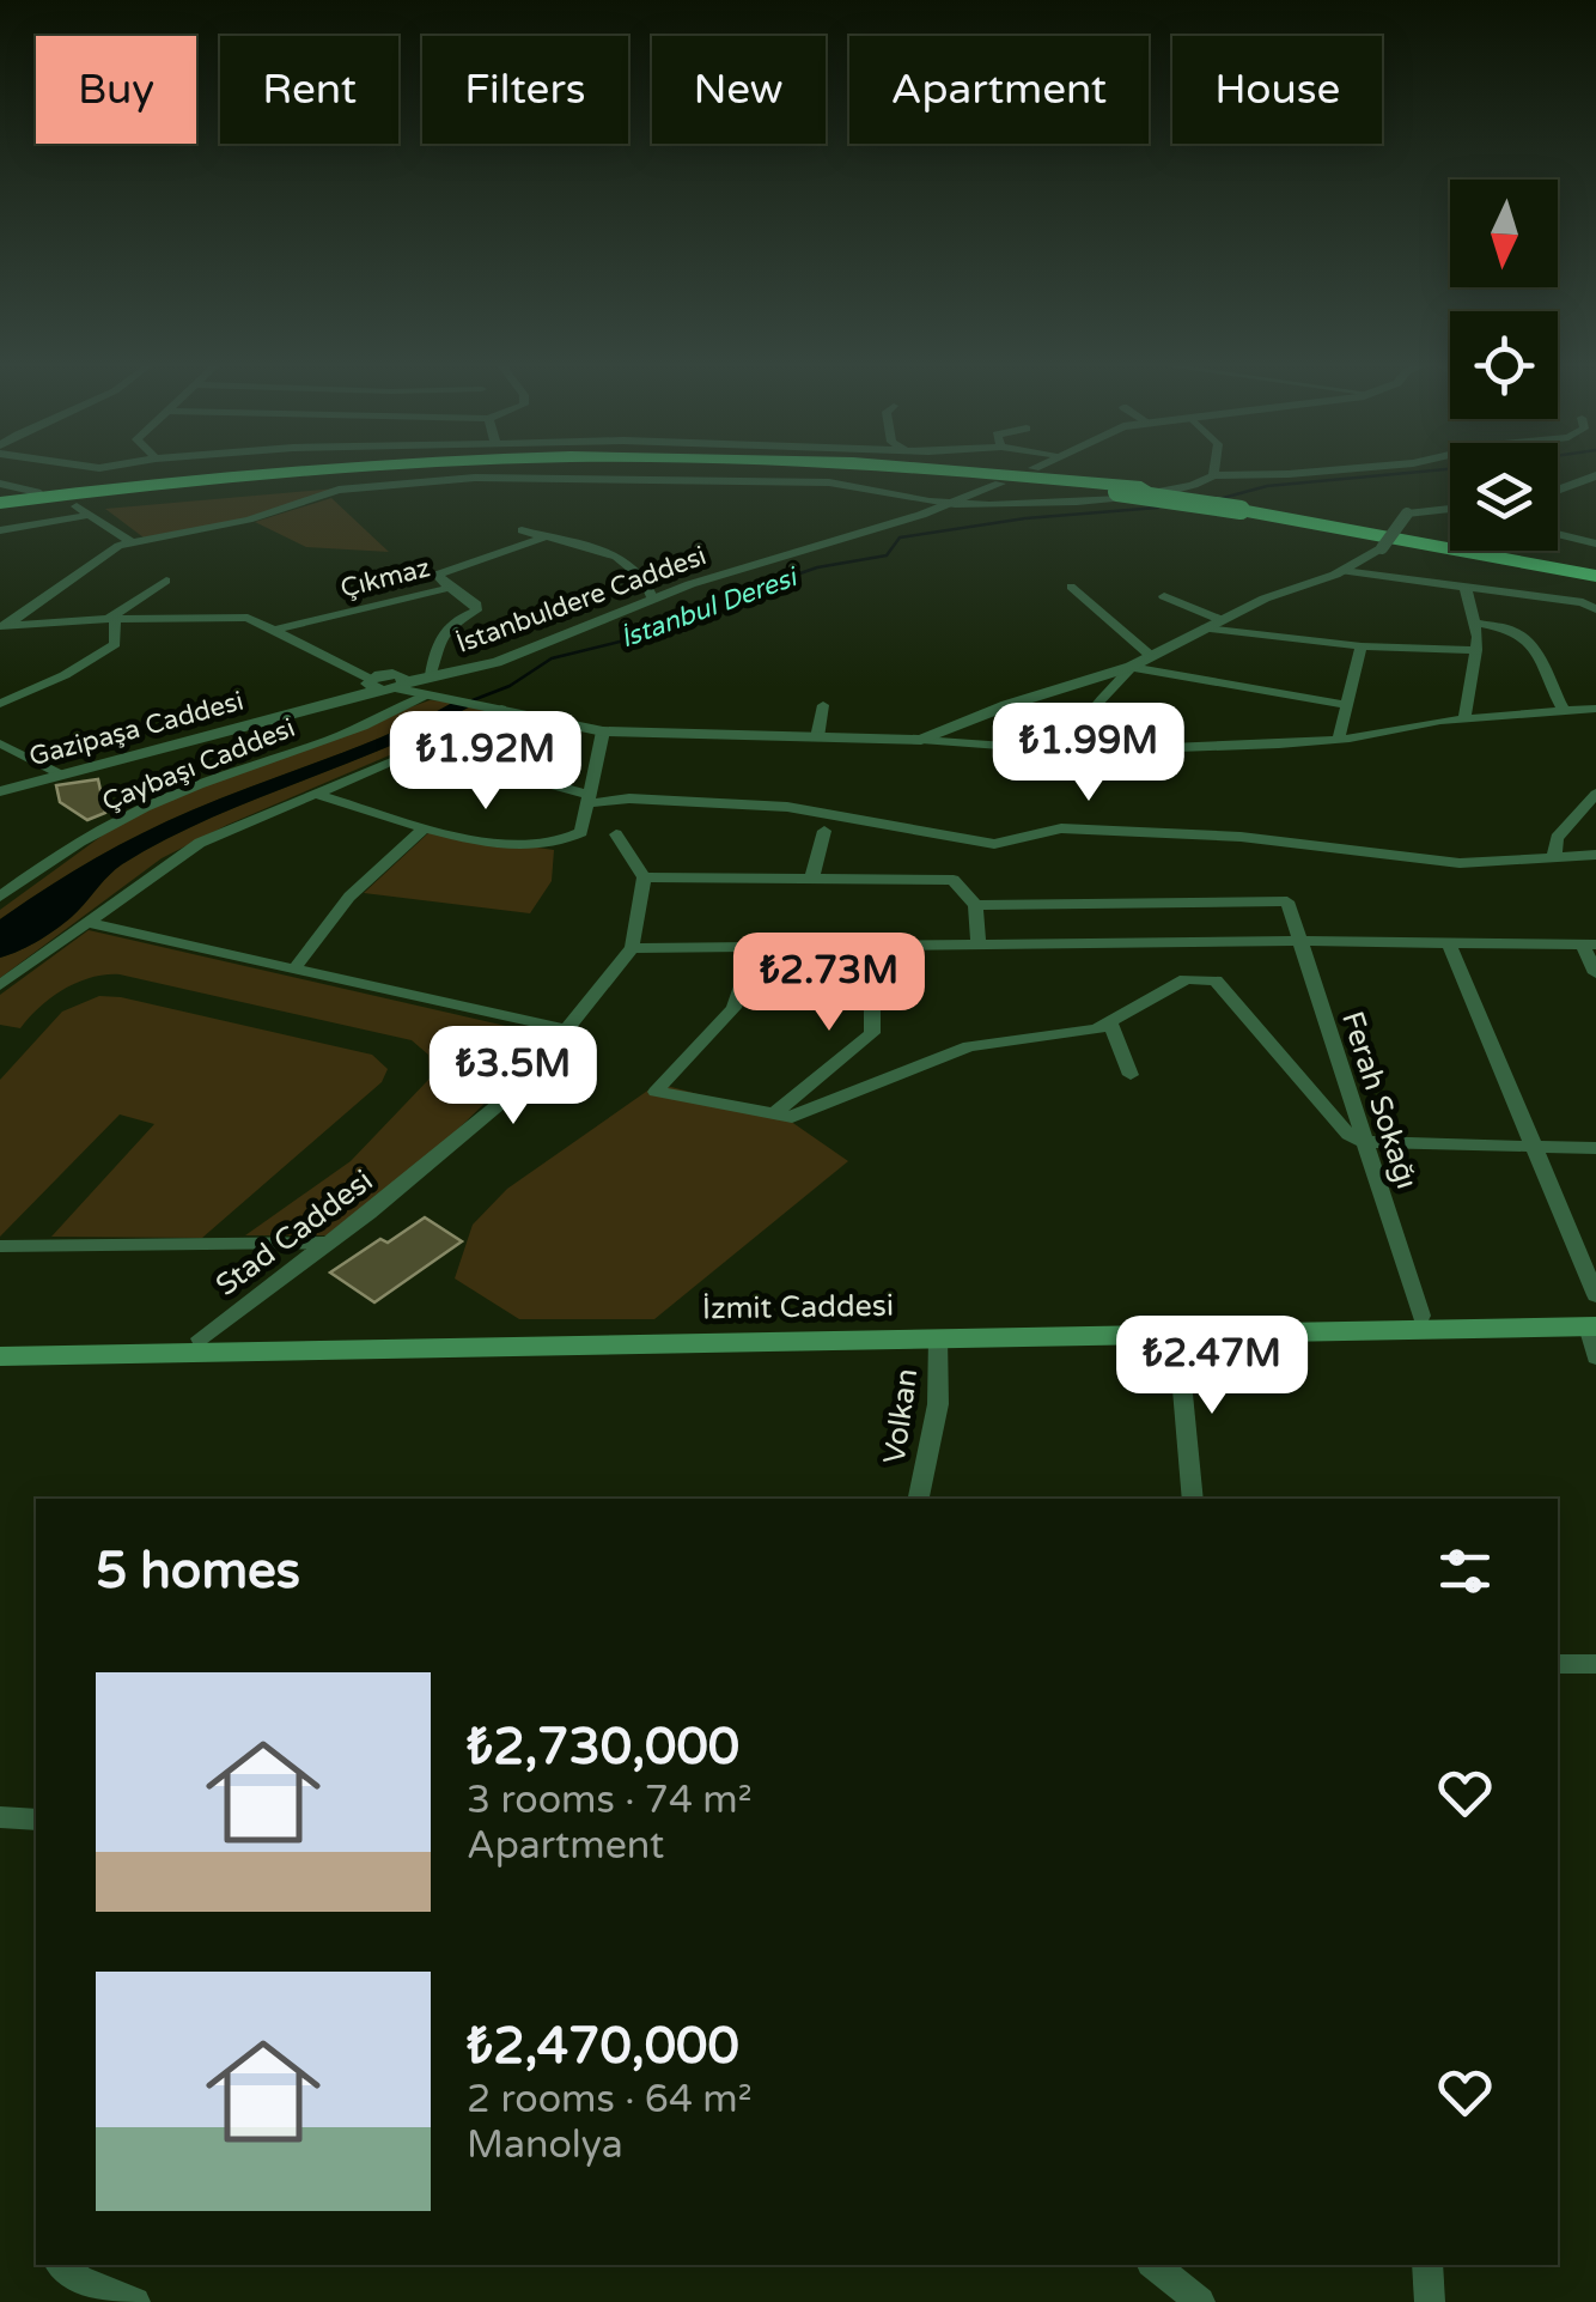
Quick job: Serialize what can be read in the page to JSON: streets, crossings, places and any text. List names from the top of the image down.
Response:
{
  "streets": {
    "main road": ["İzmit Caddesi"],
    "street": [
      "Çıkmaz",
      "İstanbuldere Caddesi",
      "Gazipaşa Caddesi",
      "Çaybaşı Caddesi",
      "Ferah Sokağı",
      "Stad Caddesi",
      "Volkan"
    ]
  },
  "crossings": [
    ["İstanbuldere Caddesi", "Gazipaşa Caddesi"],
    ["İstanbuldere Caddesi", "Çaybaşı Caddesi"],
    ["Ferah Sokağı", "İzmit Caddesi"],
    ["Stad Caddesi", "İzmit Caddesi"],
    ["İzmit Caddesi", "Volkan"]
  ],
  "water": ["İstanbul Deresi"],
  "north": "bottom",
  "page": {
    "chip": [
      "Buy",
      "Rent",
      "Filters",
      "New",
      "Apartment",
      "House"
    ],
    "price": [
      "₺1.99M",
      "₺1.92M",
      "₺2.73M",
      "₺3.5M",
      "₺2.47M"
    ],
    "heading": "5 homes",
    "list": [
      {
        "name": "₺2,730,000",
        "note": "3 rooms · 74 m² · Apartment"
      },
      {
        "name": "₺2,470,000",
        "note": "2 rooms · 64 m² · Manolya"
      }
    ]
  }
}
